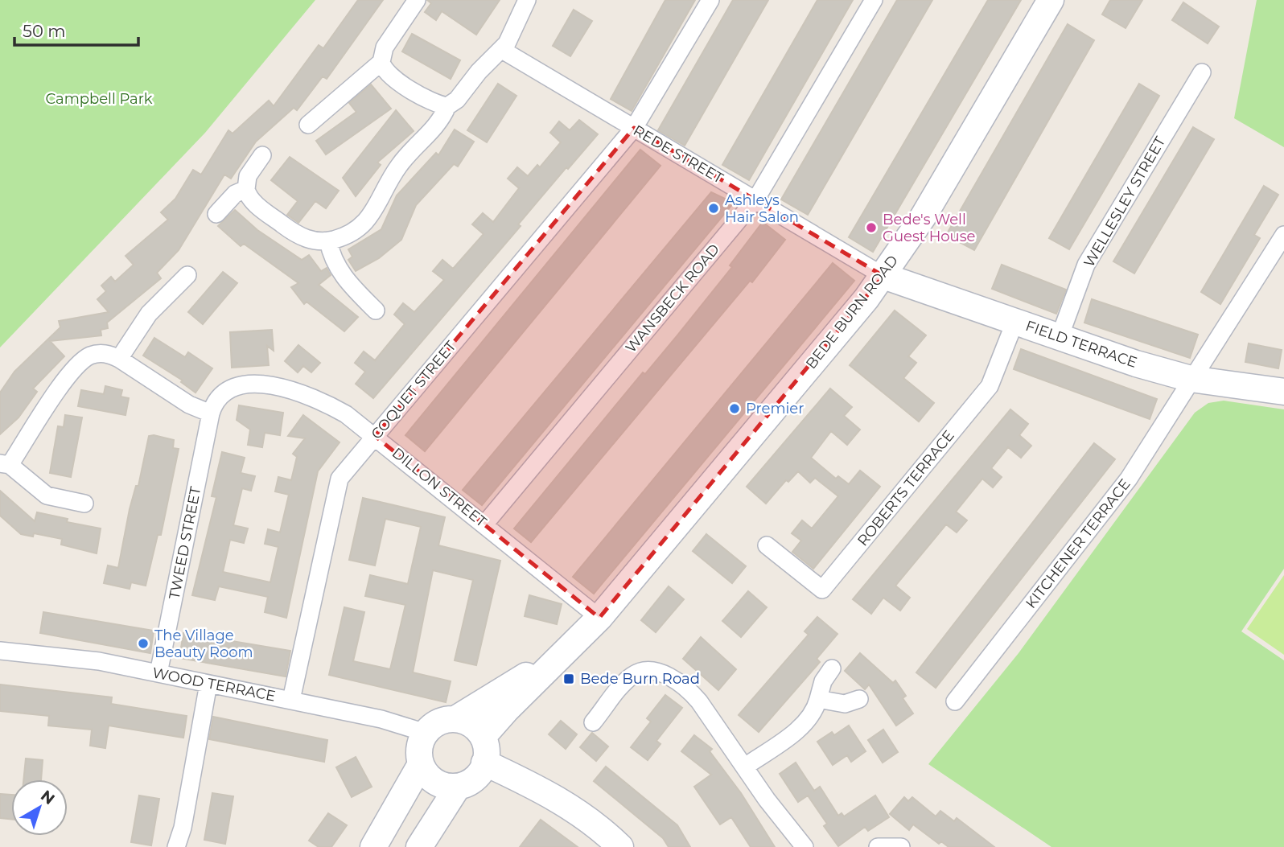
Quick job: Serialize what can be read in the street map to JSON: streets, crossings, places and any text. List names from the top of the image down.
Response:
{
  "streets": {
    "main road": ["BEDE BURN ROAD", "FIELD TERRACE"],
    "street": [
      "REDE STREET",
      "WELLESLEY STREET",
      "WANSBECK ROAD",
      "COQUET STREET",
      "DILLON STREET",
      "ROBERTS TERRACE",
      "TWEED STREET",
      "KITCHENER TERRACE",
      "WOOD TERRACE"
    ]
  },
  "crossings": [
    ["REDE STREET", "WANSBECK ROAD"],
    ["REDE STREET", "BEDE BURN ROAD"],
    ["REDE STREET", "FIELD TERRACE"],
    ["REDE STREET", "COQUET STREET"],
    ["WELLESLEY STREET", "FIELD TERRACE"],
    ["WANSBECK ROAD", "DILLON STREET"],
    ["BEDE BURN ROAD", "FIELD TERRACE"],
    ["BEDE BURN ROAD", "DILLON STREET"],
    ["BEDE BURN ROAD", "WOOD TERRACE"],
    ["FIELD TERRACE", "ROBERTS TERRACE"],
    ["FIELD TERRACE", "KITCHENER TERRACE"],
    ["COQUET STREET", "DILLON STREET"],
    ["COQUET STREET", "WOOD TERRACE"],
    ["DILLON STREET", "TWEED STREET"],
    ["TWEED STREET", "WOOD TERRACE"]
  ],
  "parks": ["Campbell Park"],
  "places": {
    "other": [
      "Ashleys Hair Salon",
      "Bede's Well Guest House",
      "Premier",
      "The Village Beauty Room"
    ],
    "transit": ["Bede Burn Road"]
  },
  "scale_bar": "50 m",
  "north": "top right"
}
